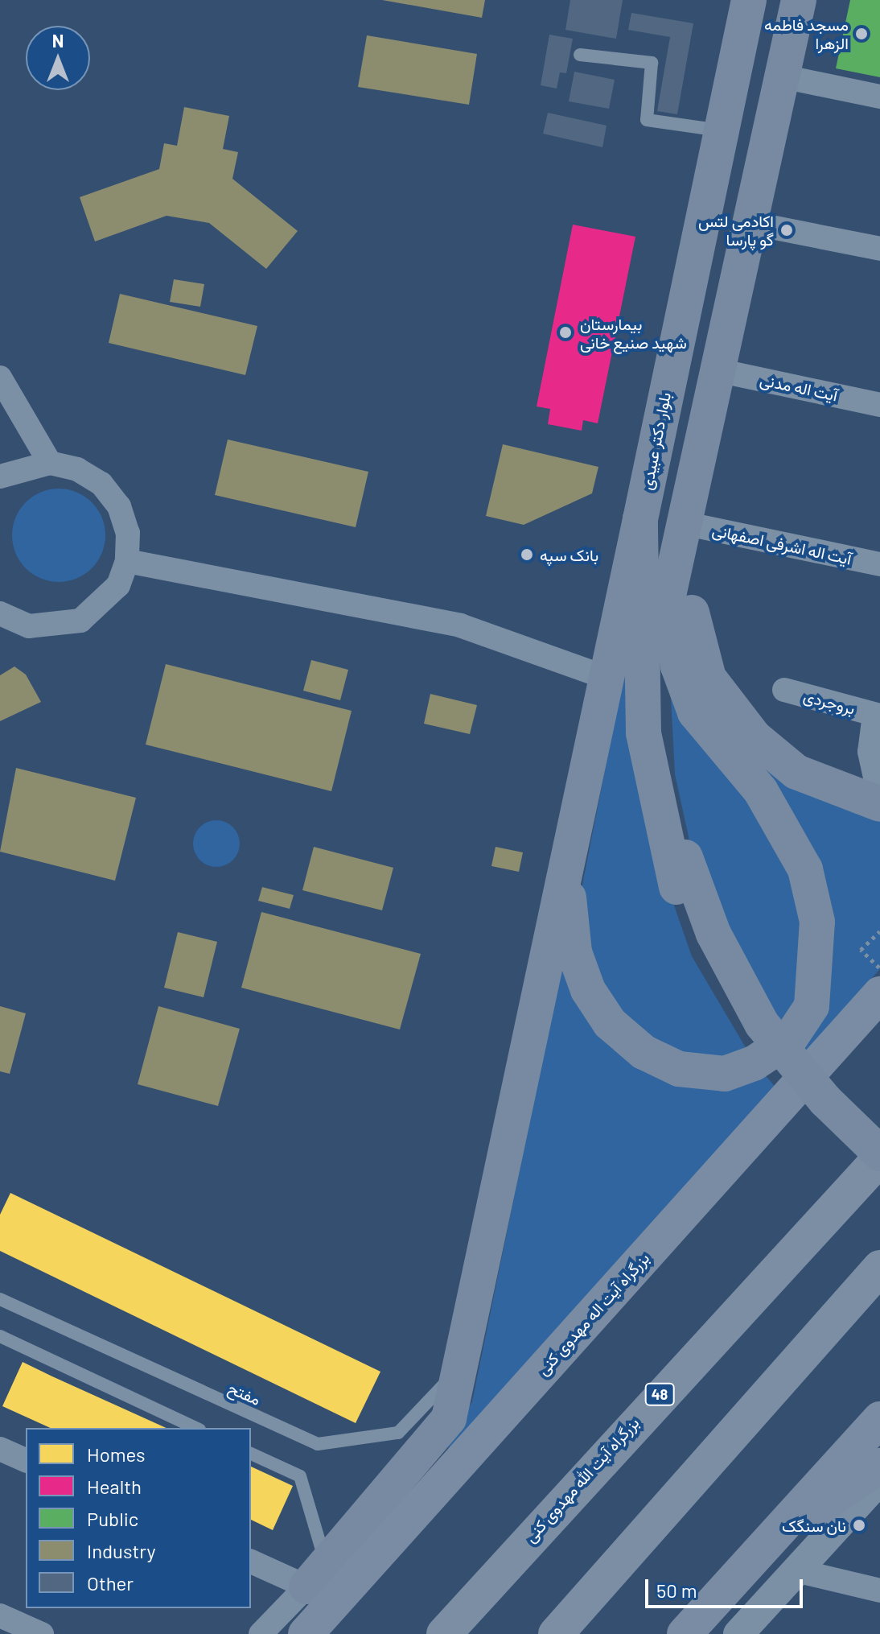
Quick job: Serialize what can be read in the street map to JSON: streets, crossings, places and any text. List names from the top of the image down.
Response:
{
  "streets": {
    "highway": ["48", "بزرگراه آیت الله مهدوی کنی"],
    "main road": ["بلوار دکتر عبیدی", "بزرگراه آیت اله مهدوی کنی"],
    "street": ["آیت اله مدنی", "آیت اله اشرفی اصفهانی", "بروجردی"],
    "lane": ["مفتح"]
  },
  "places": [
    "مسجد فاطمه الزهرا",
    "اکادمی لتس گو پارسا",
    "بیمارستان شهید صنیع خانی",
    "بانک سپه",
    "نان سنگک"
  ],
  "legend": [
    "Homes",
    "Health",
    "Public",
    "Industry",
    "Other"
  ],
  "scale_bar": "50 m",
  "north": "top"
}
